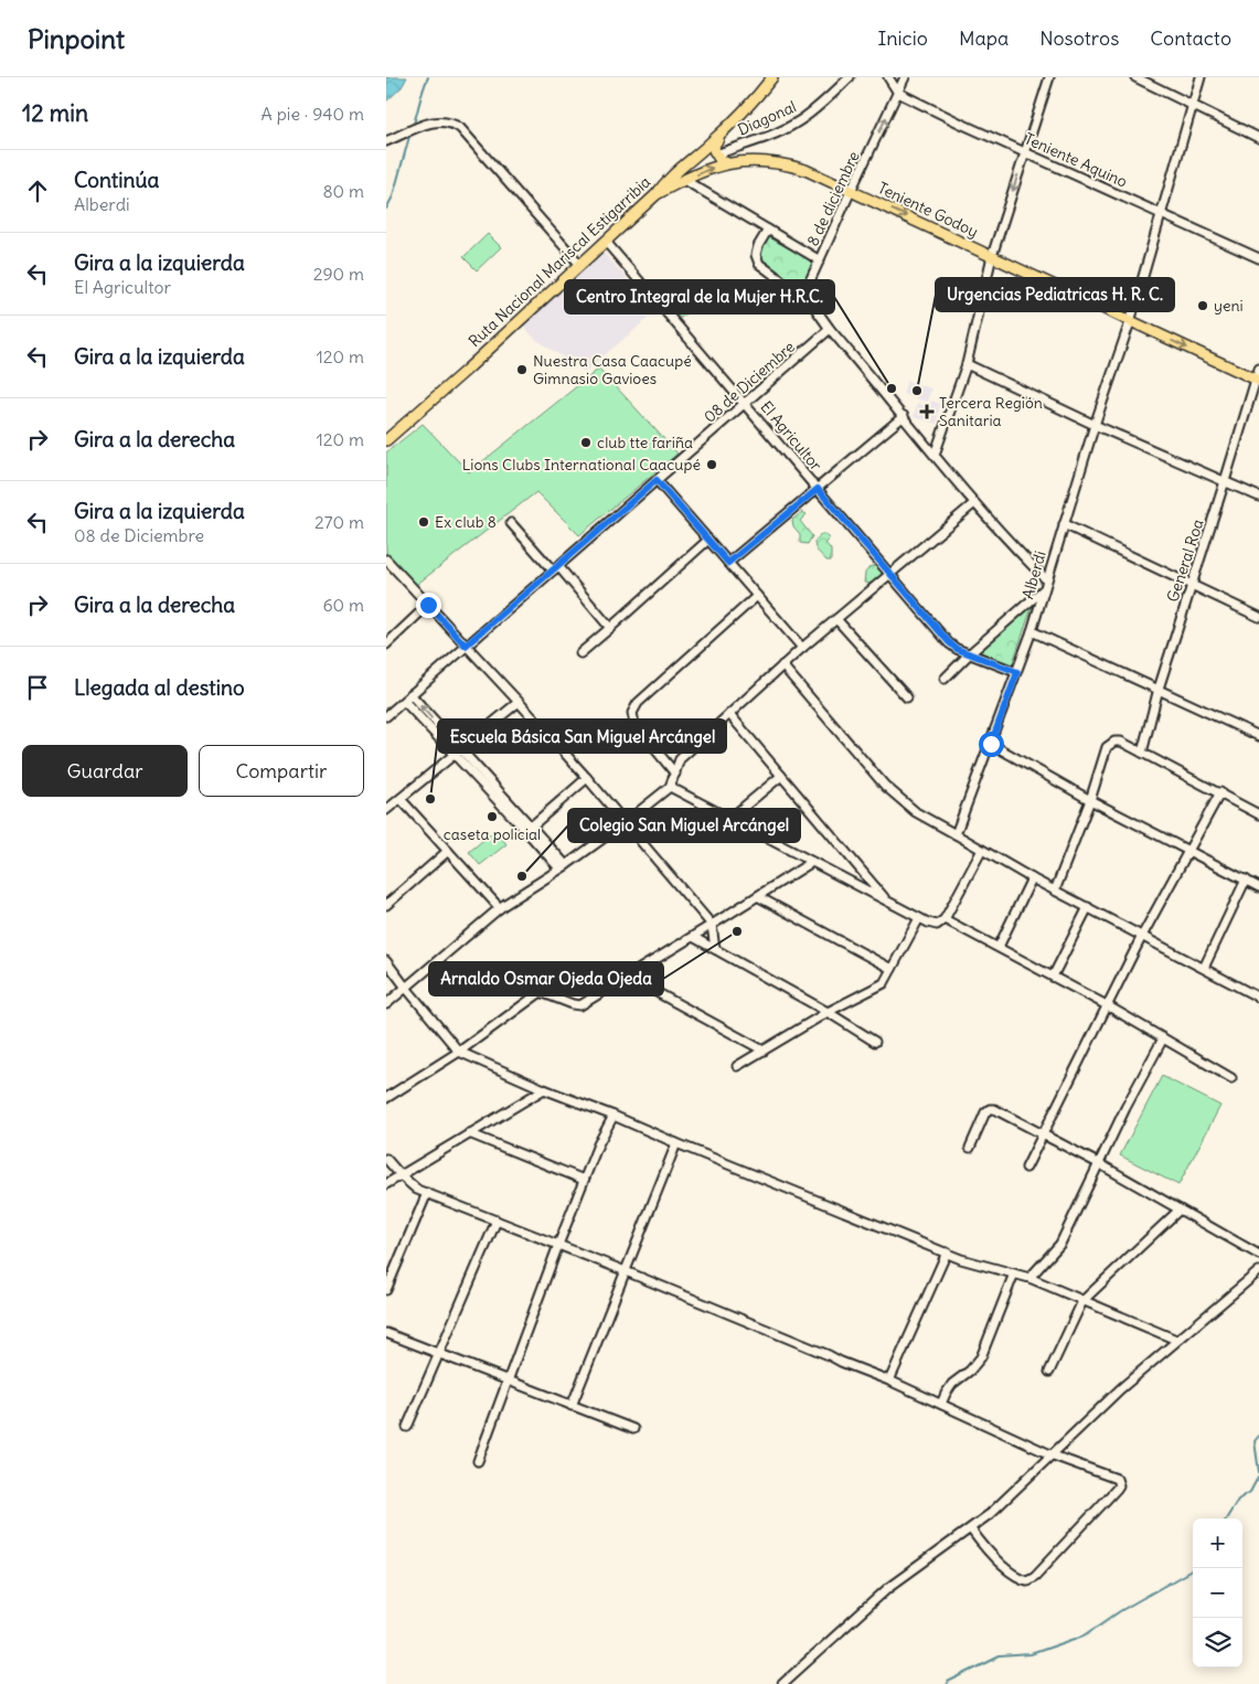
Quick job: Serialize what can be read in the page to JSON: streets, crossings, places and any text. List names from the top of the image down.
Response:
{
  "streets": {
    "main road": ["Teniente Godoy", "Ruta Nacional Mariscal Estigarribia"],
    "street": [
      "Diagonal",
      "Teniente Aquino",
      "8 de diciembre",
      "08 de Diciembre",
      "El Agricultor",
      "General Roa",
      "Alberdi"
    ]
  },
  "crossings": [
    ["Teniente Aquino", "8 de diciembre"],
    ["Teniente Aquino", "Alberdi"],
    ["8 de diciembre", "Teniente Godoy"],
    ["Teniente Godoy", "Ruta Nacional Mariscal Estigarribia"],
    ["Teniente Godoy", "General Roa"],
    ["Teniente Godoy", "Alberdi"],
    ["Ruta Nacional Mariscal Estigarribia", "El Agricultor"],
    ["08 de Diciembre", "El Agricultor"],
    ["El Agricultor", "Alberdi"]
  ],
  "one_way": ["8 de diciembre", "Teniente Godoy"],
  "places": {
    "other": [
      "yeni",
      "Nuestra Casa Caacupé Gimnasio Gavioes",
      "Centro Integral de la Mujer H.R.C.",
      "Urgencias Pediatricas H. R. C.",
      "club tte fariña",
      "Lions Clubs International Caacupé",
      "Ex club 8",
      "Escuela Básica San Miguel Arcángel",
      "caseta policial",
      "Colegio San Miguel Arcángel",
      "Arnaldo Osmar Ojeda Ojeda"
    ],
    "health": ["Tercera Región Sanitaria"]
  },
  "page": {
    "header": "Pinpoint",
    "nav": [
      "Inicio",
      "Mapa",
      "Nosotros",
      "Contacto"
    ],
    "heading": ["12 min", "A pie · 940 m"],
    "list": [
      ["Continúa", "Alberdi", "80 m"],
      ["Gira a la izquierda", "El Agricultor", "290 m"],
      ["Gira a la izquierda", "120 m"],
      ["Gira a la derecha", "120 m"],
      ["Gira a la izquierda", "08 de Diciembre", "270 m"],
      ["Gira a la derecha", "60 m"],
      "Llegada al destino"
    ],
    "buttons": ["Guardar", "Compartir"],
    "map_buttons": ["+", "−"]
  }
}
